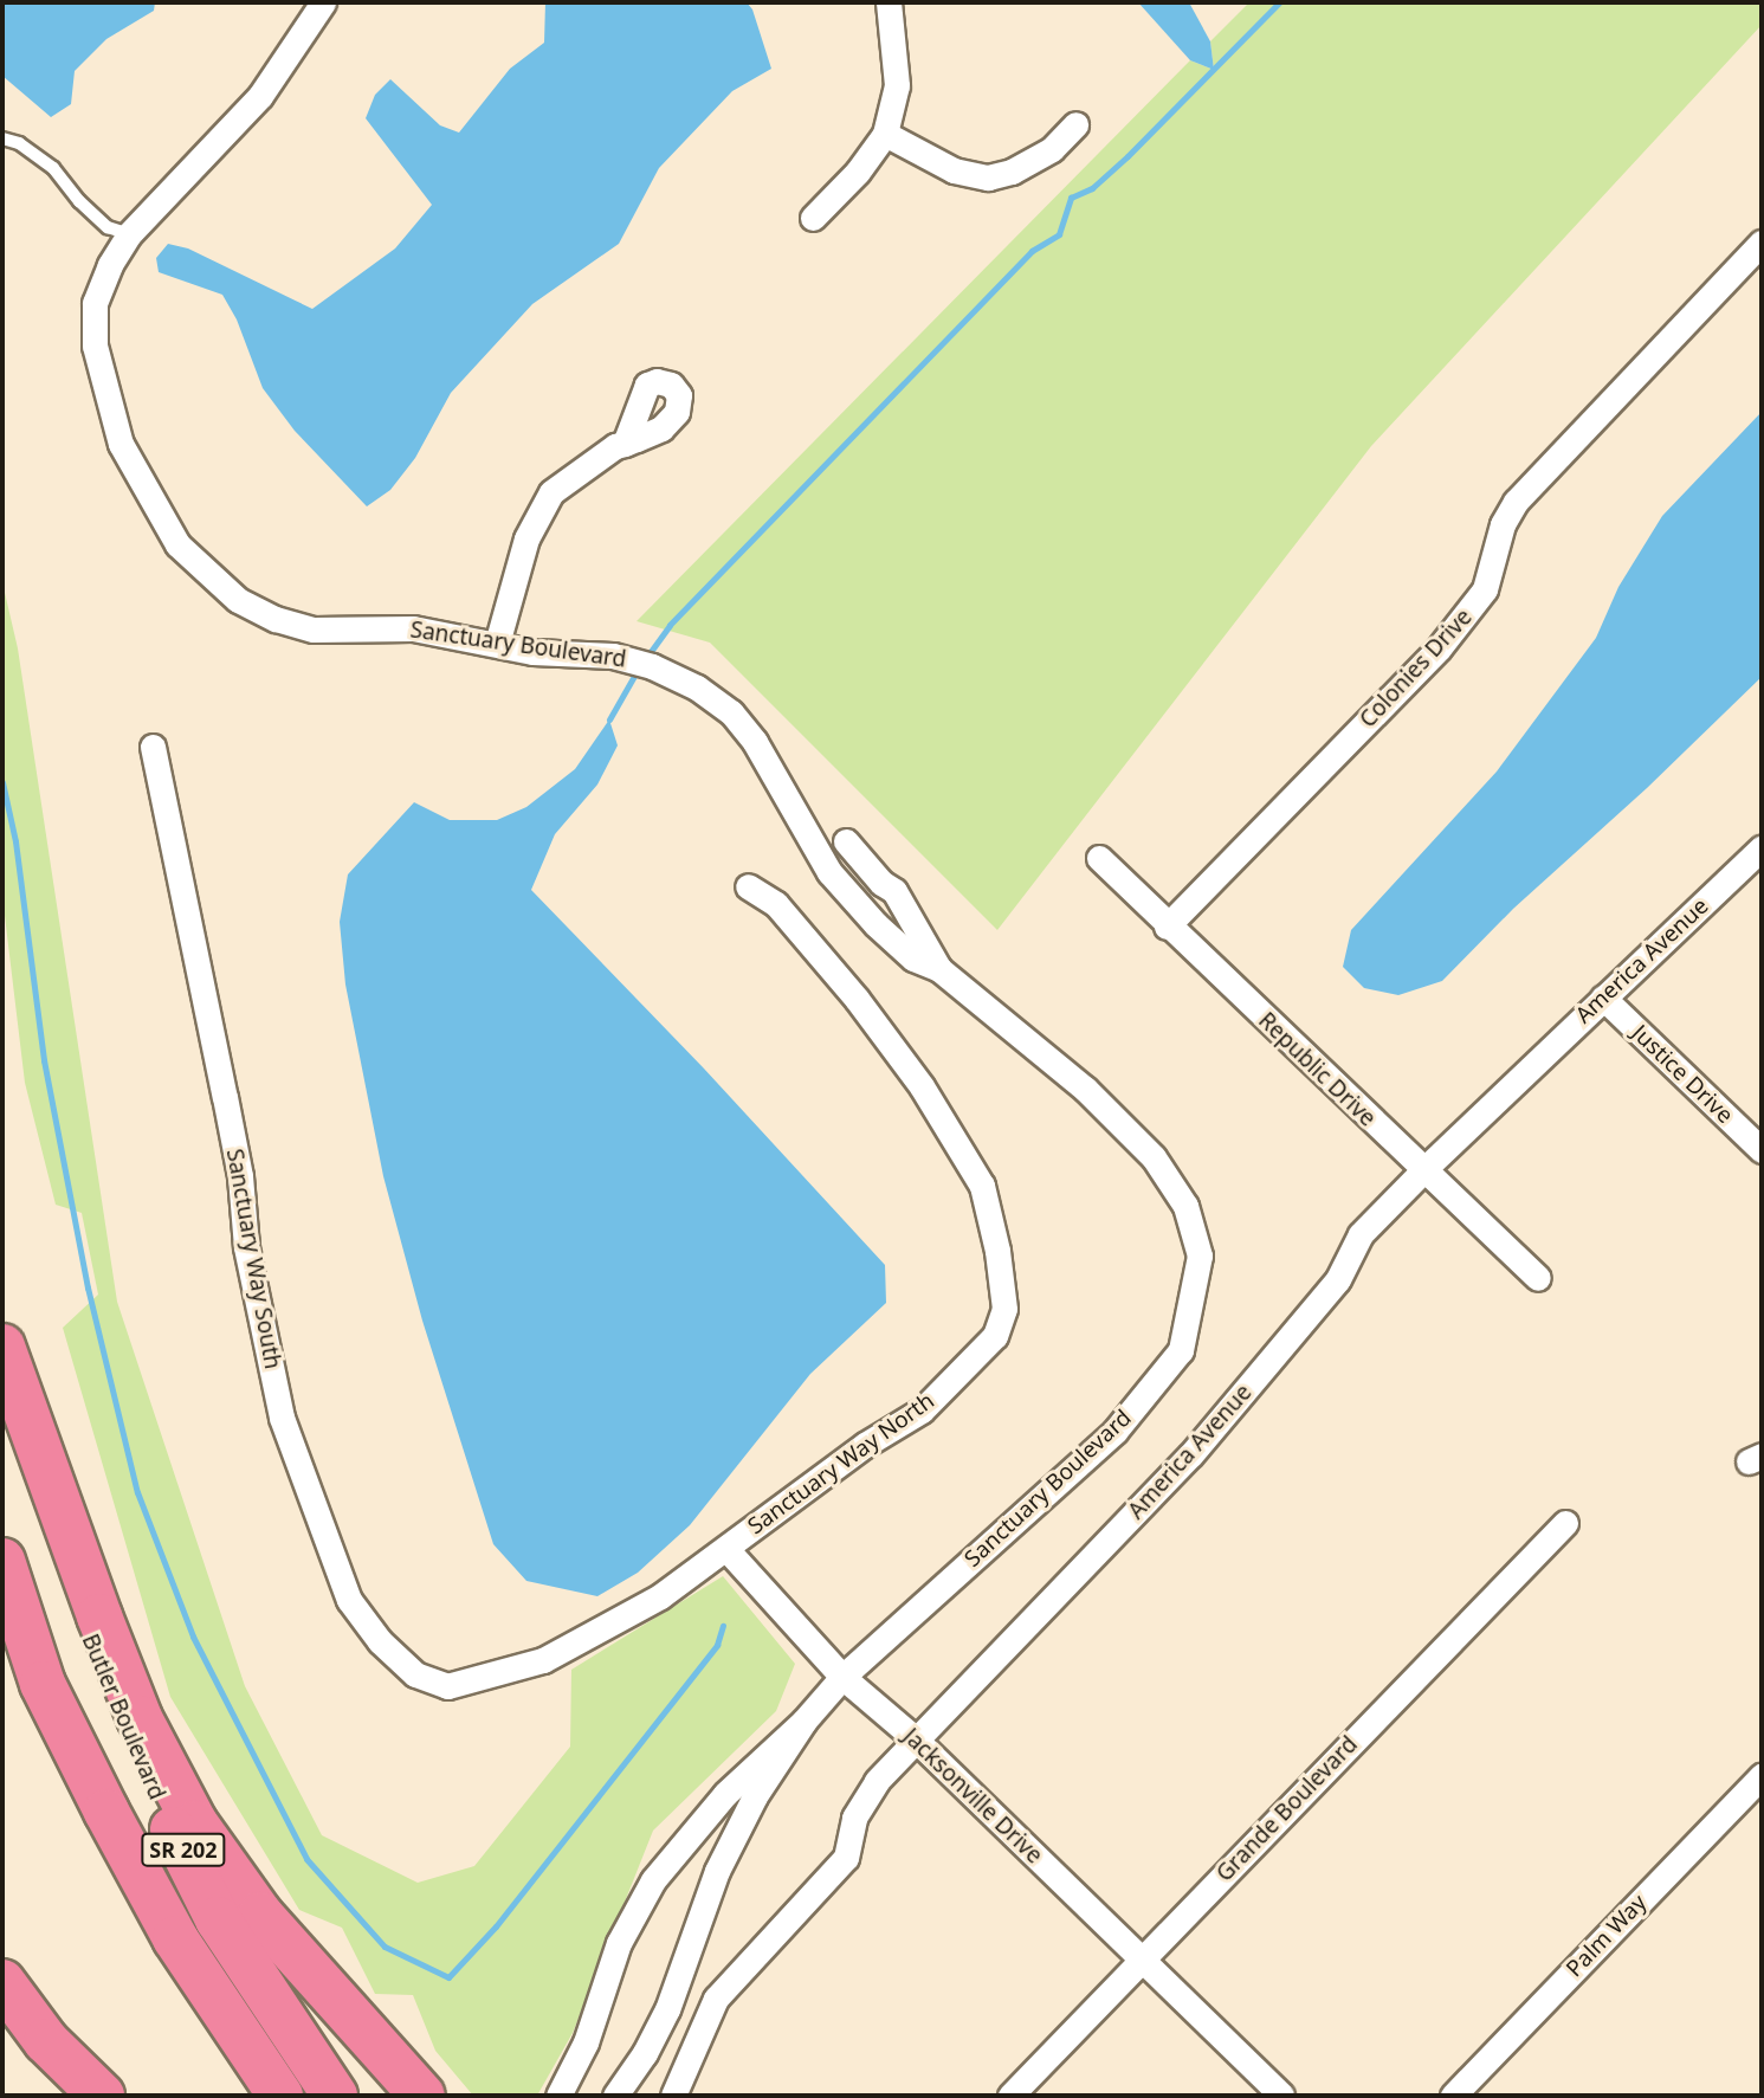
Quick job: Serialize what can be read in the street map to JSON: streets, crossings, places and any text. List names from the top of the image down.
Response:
{
  "streets": {
    "highway": ["Butler Boulevard", "SR 202"],
    "street": [
      "Sanctuary Boulevard",
      "Colonies Drive",
      "America Avenue",
      "Republic Drive",
      "Justice Drive",
      "Sanctuary Way South",
      "Sanctuary Way North",
      "Jacksonville Drive",
      "Grande Boulevard",
      "Palm Way"
    ]
  },
  "crossings": [
    ["Sanctuary Boulevard", "Jacksonville Drive"],
    ["Colonies Drive", "Republic Drive"],
    ["America Avenue", "Republic Drive"],
    ["America Avenue", "Justice Drive"],
    ["America Avenue", "Jacksonville Drive"],
    ["Sanctuary Way South", "Sanctuary Way North"],
    ["Sanctuary Way South", "Jacksonville Drive"],
    ["Sanctuary Way North", "Jacksonville Drive"],
    ["Jacksonville Drive", "Grande Boulevard"]
  ]
}
